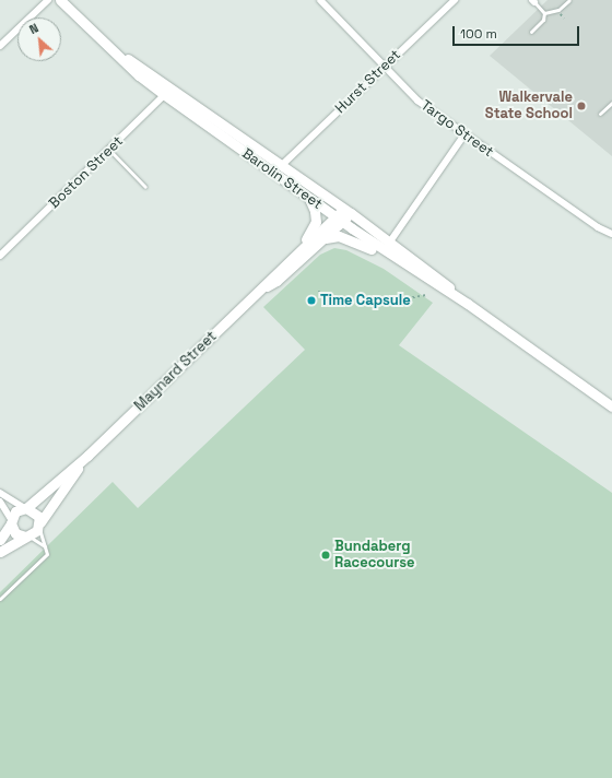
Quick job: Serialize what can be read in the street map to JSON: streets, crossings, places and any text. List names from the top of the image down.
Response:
{
  "streets": {
    "main road": ["Barolin Street", "Maynard Street"],
    "street": ["Hurst Street", "Targo Street", "Boston Street"]
  },
  "crossings": [
    ["Hurst Street", "Targo Street"],
    ["Hurst Street", "Barolin Street"],
    ["Boston Street", "Barolin Street"],
    ["Barolin Street", "Maynard Street"]
  ],
  "places": ["Walkervale State School", "Time Capsule", "Bundaberg Racecourse"],
  "scale_bar": "100 m",
  "north": "top left"
}
